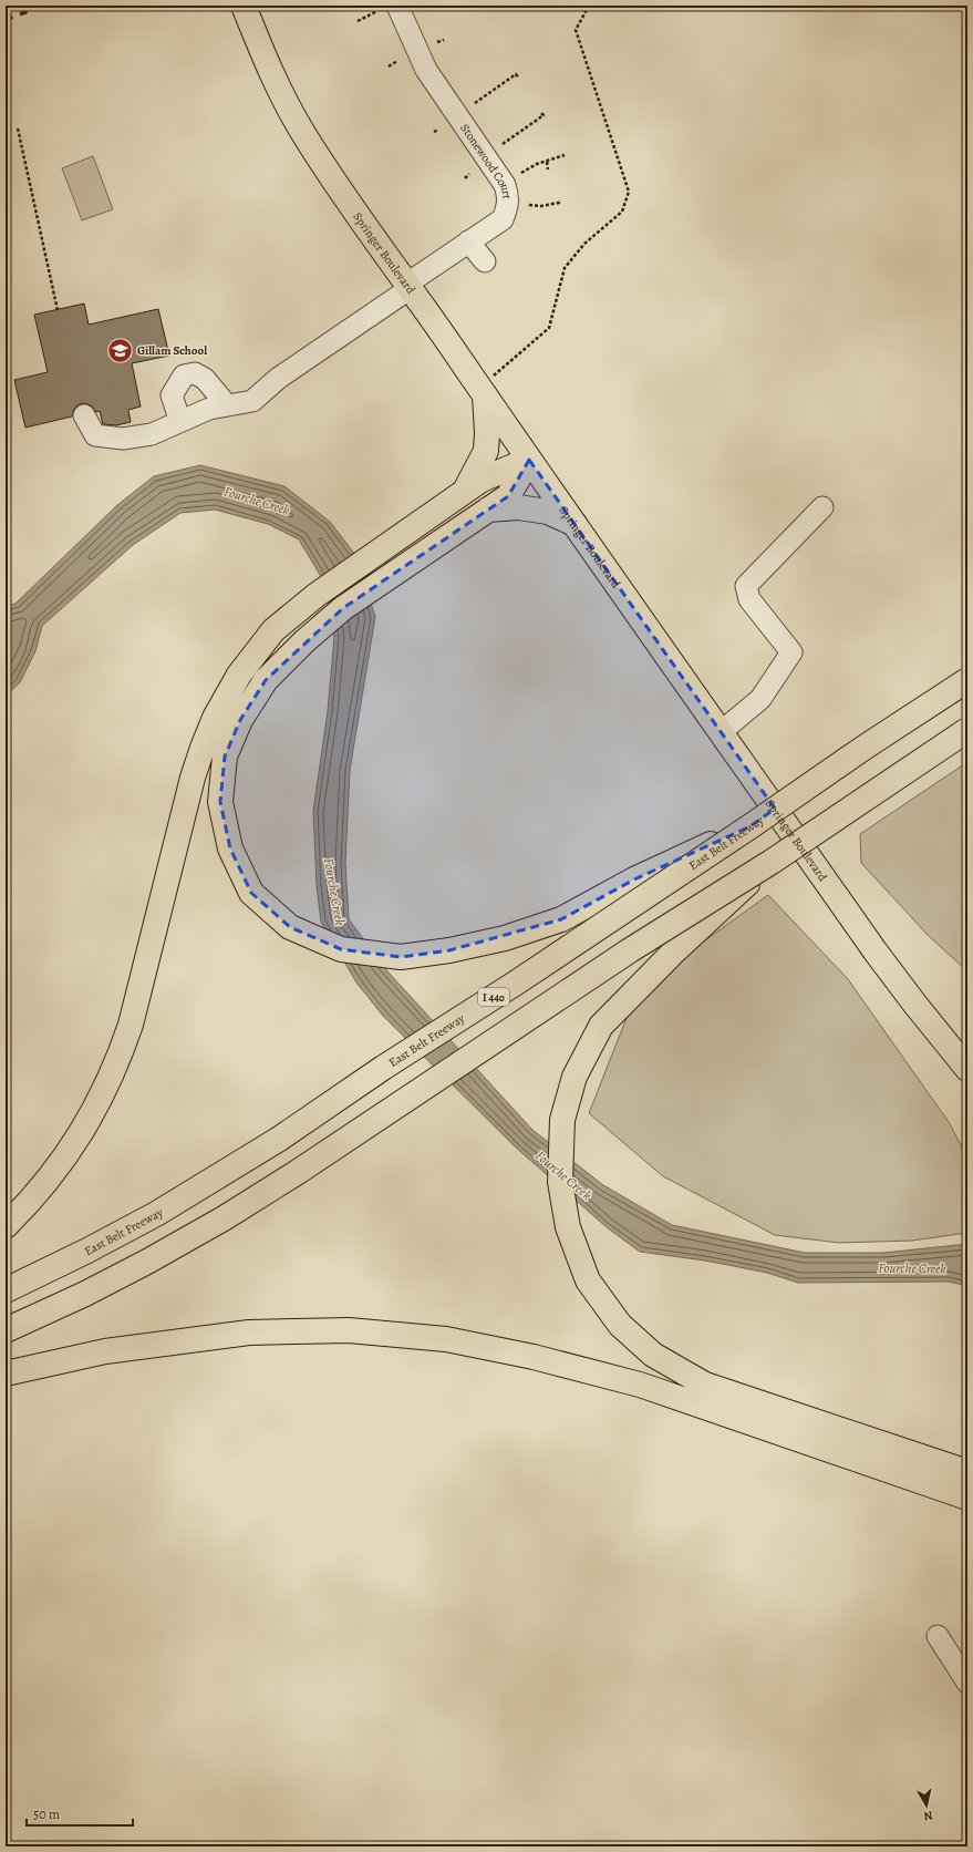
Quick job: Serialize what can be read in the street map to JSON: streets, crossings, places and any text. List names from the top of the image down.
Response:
{
  "streets": {
    "main road": ["Springer Boulevard", "East Belt Freeway", "I 440"],
    "street": ["Stonewood Court"]
  },
  "crossings": [
    ["Stonewood Court", "Springer Boulevard"]
  ],
  "water": ["Fourche Creek"],
  "places": {
    "school or university": ["Gillam School"]
  },
  "scale_bar": "50 m",
  "north": "bottom"
}
